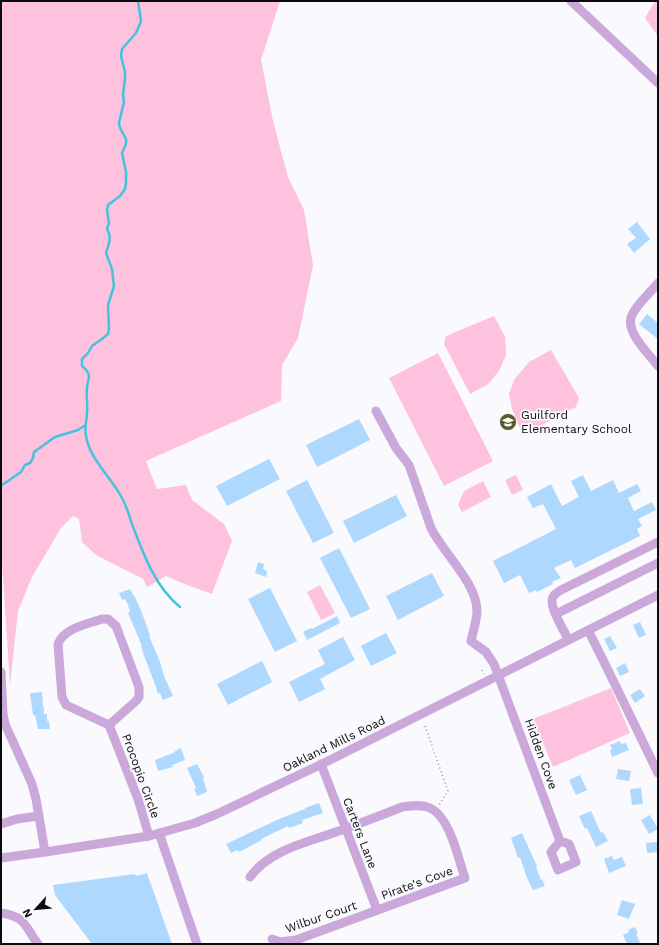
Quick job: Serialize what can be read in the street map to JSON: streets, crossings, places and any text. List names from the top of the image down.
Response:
{
  "streets": {
    "street": [
      "Oakland Mills Road",
      "Hidden Cove",
      "Procopio Circle",
      "Carters Lane",
      "Pirate's Cove",
      "Wilbur Court"
    ]
  },
  "crossings": [
    ["Oakland Mills Road", "Hidden Cove"],
    ["Oakland Mills Road", "Procopio Circle"],
    ["Oakland Mills Road", "Carters Lane"],
    ["Carters Lane", "Pirate's Cove"],
    ["Carters Lane", "Wilbur Court"],
    ["Pirate's Cove", "Wilbur Court"]
  ],
  "places": {
    "school or university": ["Guilford Elementary School"]
  },
  "north": "bottom left"
}
